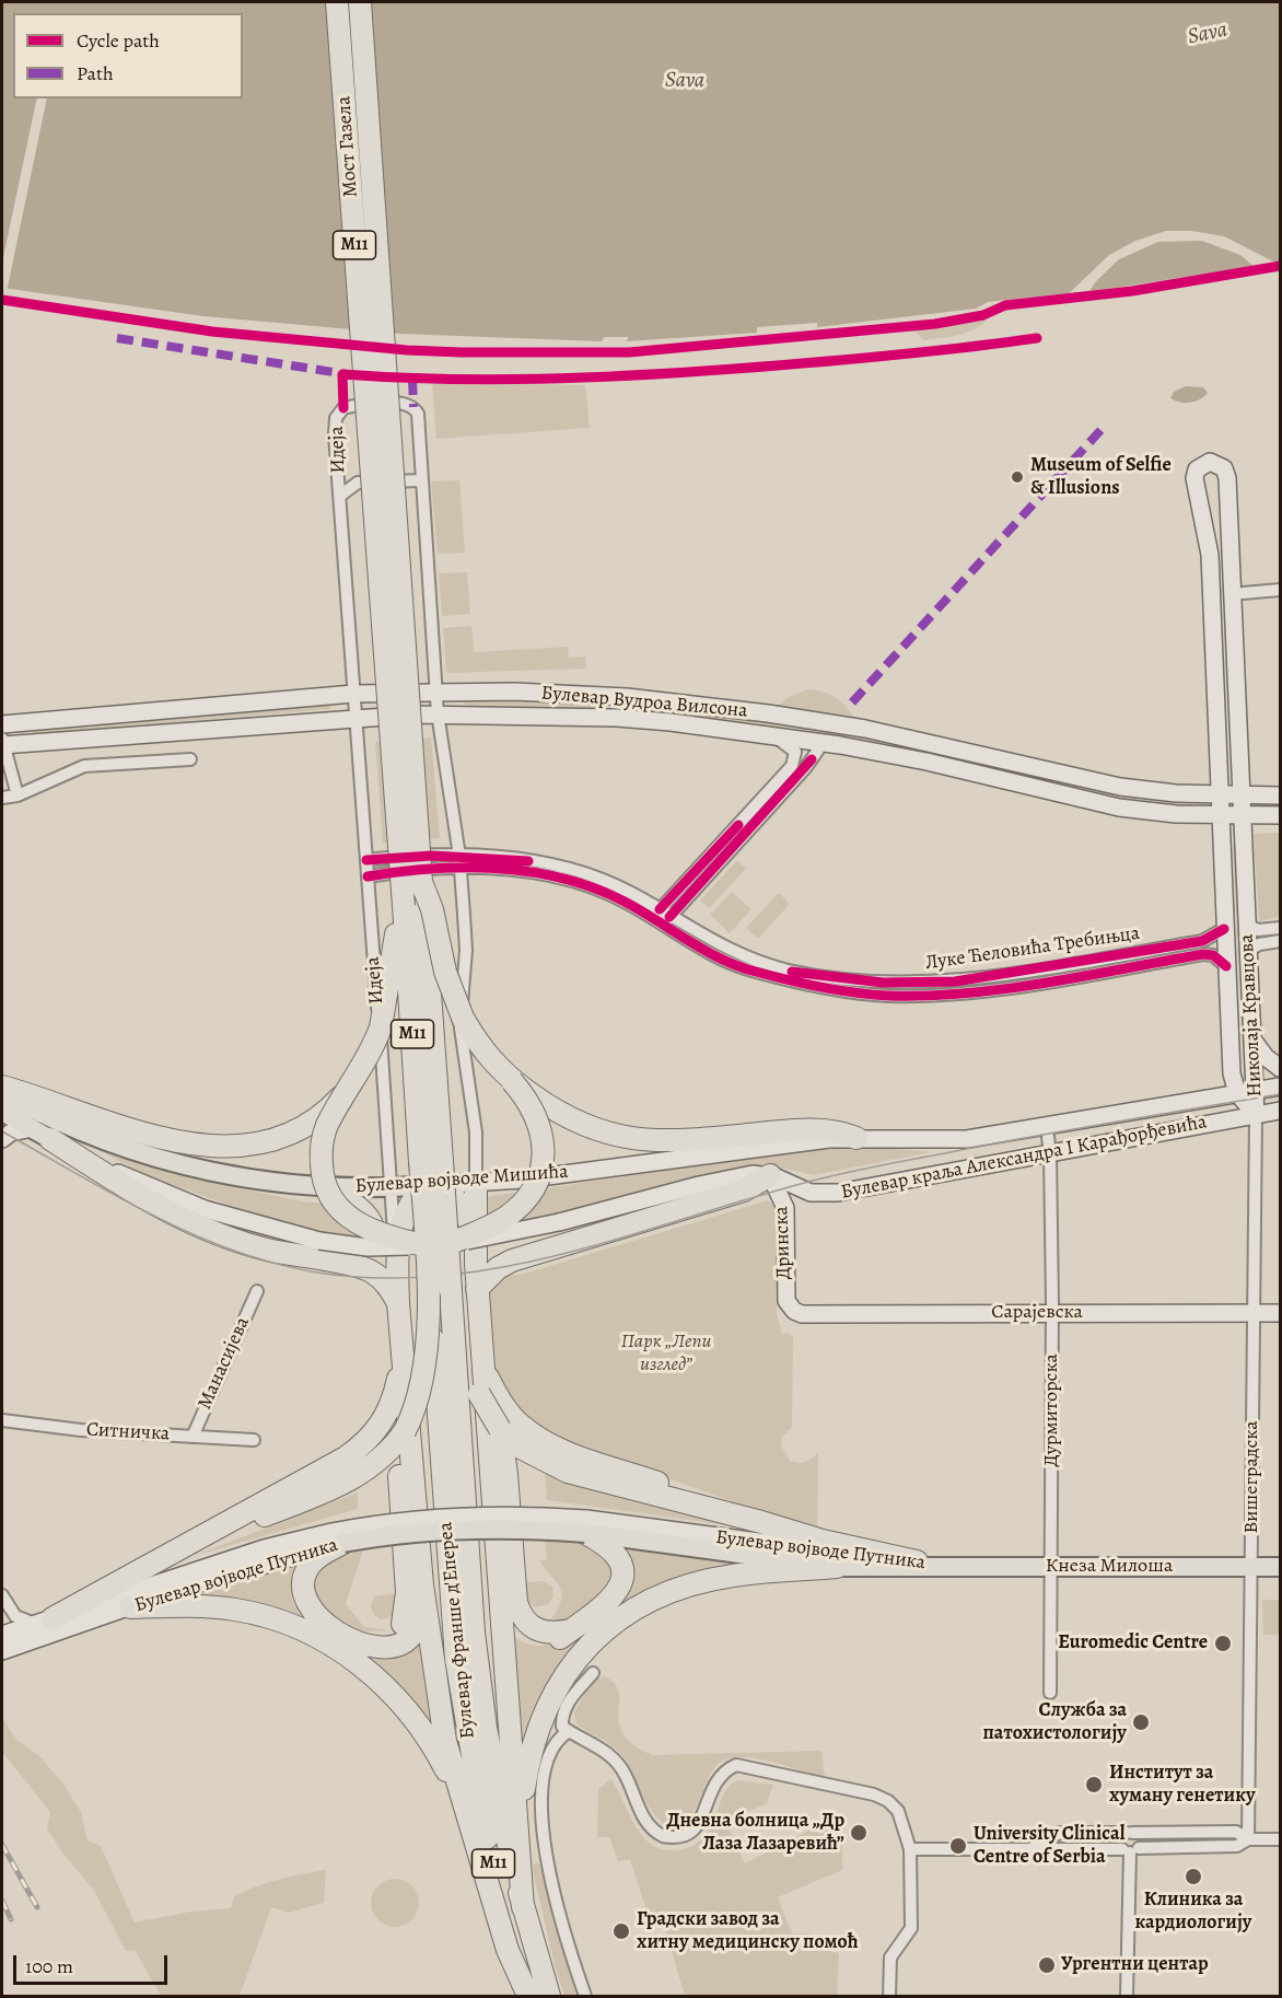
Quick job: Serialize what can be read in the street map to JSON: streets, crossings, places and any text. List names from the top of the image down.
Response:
{
  "streets": {
    "highway": ["Мост Газела", "M11", "Булевар Франше д'Епереа"],
    "main road": [
      "Булевар Вудроа Вилсона",
      "Николаја Кравцова",
      "Булевар краља Александра I Карађорђевића",
      "Булевар војводе Мишића",
      "Дринска",
      "Сарајевска",
      "Булевар војводе Путника",
      "Кнеза Милоша"
    ],
    "street": [
      "Идеја",
      "Луке Ћеловића Требињца",
      "Манасијева",
      "Дурмиторска",
      "Ситничка",
      "Вишеградска"
    ]
  },
  "crossings": [
    ["Мост Газела", "M11"],
    ["M11", "Булевар Франше д'Епереа"],
    ["Идеја", "Булевар Вудроа Вилсона"],
    ["Идеја", "Луке Ћеловића Требињца"],
    ["Идеја", "Булевар војводе Мишића"],
    ["Булевар Вудроа Вилсона", "Николаја Кравцова"],
    ["Луке Ћеловића Требињца", "Николаја Кравцова"],
    ["Николаја Кравцова", "Булевар краља Александра I Карађорђевића"],
    ["Николаја Кравцова", "Вишеградска"],
    ["Булевар краља Александра I Карађорђевића", "Булевар војводе Мишића"],
    ["Булевар краља Александра I Карађорђевића", "Дринска"],
    ["Булевар краља Александра I Карађорђевића", "Дурмиторска"],
    ["Булевар краља Александра I Карађорђевића", "Вишеградска"],
    ["Дринска", "Сарајевска"],
    ["Сарајевска", "Дурмиторска"],
    ["Сарајевска", "Вишеградска"],
    ["Манасијева", "Ситничка"],
    ["Дурмиторска", "Кнеза Милоша"],
    ["Вишеградска", "Кнеза Милоша"],
    ["Булевар војводе Путника", "Кнеза Милоша"]
  ],
  "water": ["Sava"],
  "parks": ["Парк „Лепи изглед”"],
  "places": [
    "Museum of Selfie & Illusions",
    "Euromedic Centre",
    "Служба за патохистологију",
    "Институт за хуману генетику",
    "Дневна болница „Др Лаза Лазаревић”",
    "University Clinical Centre of Serbia",
    "Клиника за кардиологију",
    "Градски завод за хитну медицинску помоћ",
    "Ургентни центар"
  ],
  "legend": ["Cycle path", "Path"],
  "scale_bar": "100 m"
}
